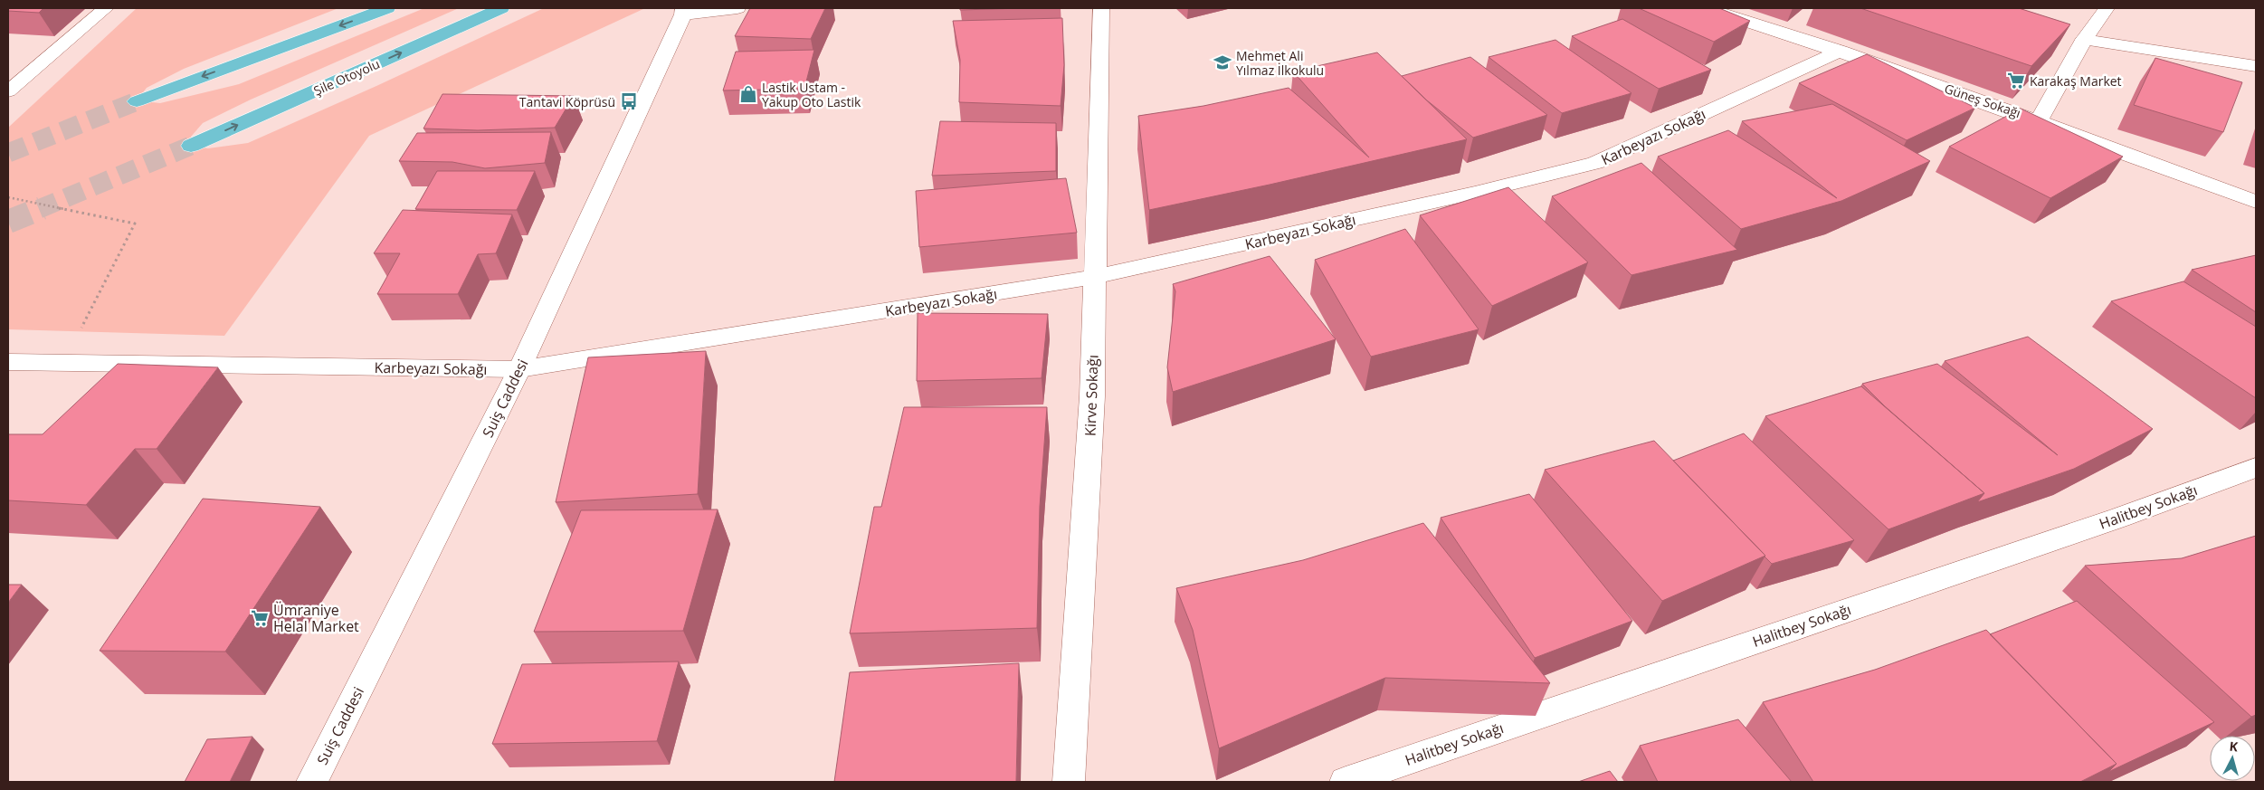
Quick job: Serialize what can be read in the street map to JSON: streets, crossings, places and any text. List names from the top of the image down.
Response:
{
  "streets": {
    "highway": ["Şile Otoyolu"],
    "street": [
      "Güneş Sokağı",
      "Karbeyazı Sokağı",
      "Kirve Sokağı",
      "Suiş Caddesi",
      "Halitbey Sokağı"
    ]
  },
  "crossings": [
    ["Güneş Sokağı", "Karbeyazı Sokağı"],
    ["Karbeyazı Sokağı", "Kirve Sokağı"],
    ["Karbeyazı Sokağı", "Suiş Caddesi"]
  ],
  "places": {
    "school or university": ["Mehmet Ali Yılmaz İlkokulu"],
    "supermarket": ["Karakaş Market", "Ümraniye Helal Market"],
    "shop": ["Lastik Ustam - Yakup Oto Lastik"],
    "bus stop": ["Tantavi Köprüsü"]
  },
  "north": "top"
}
